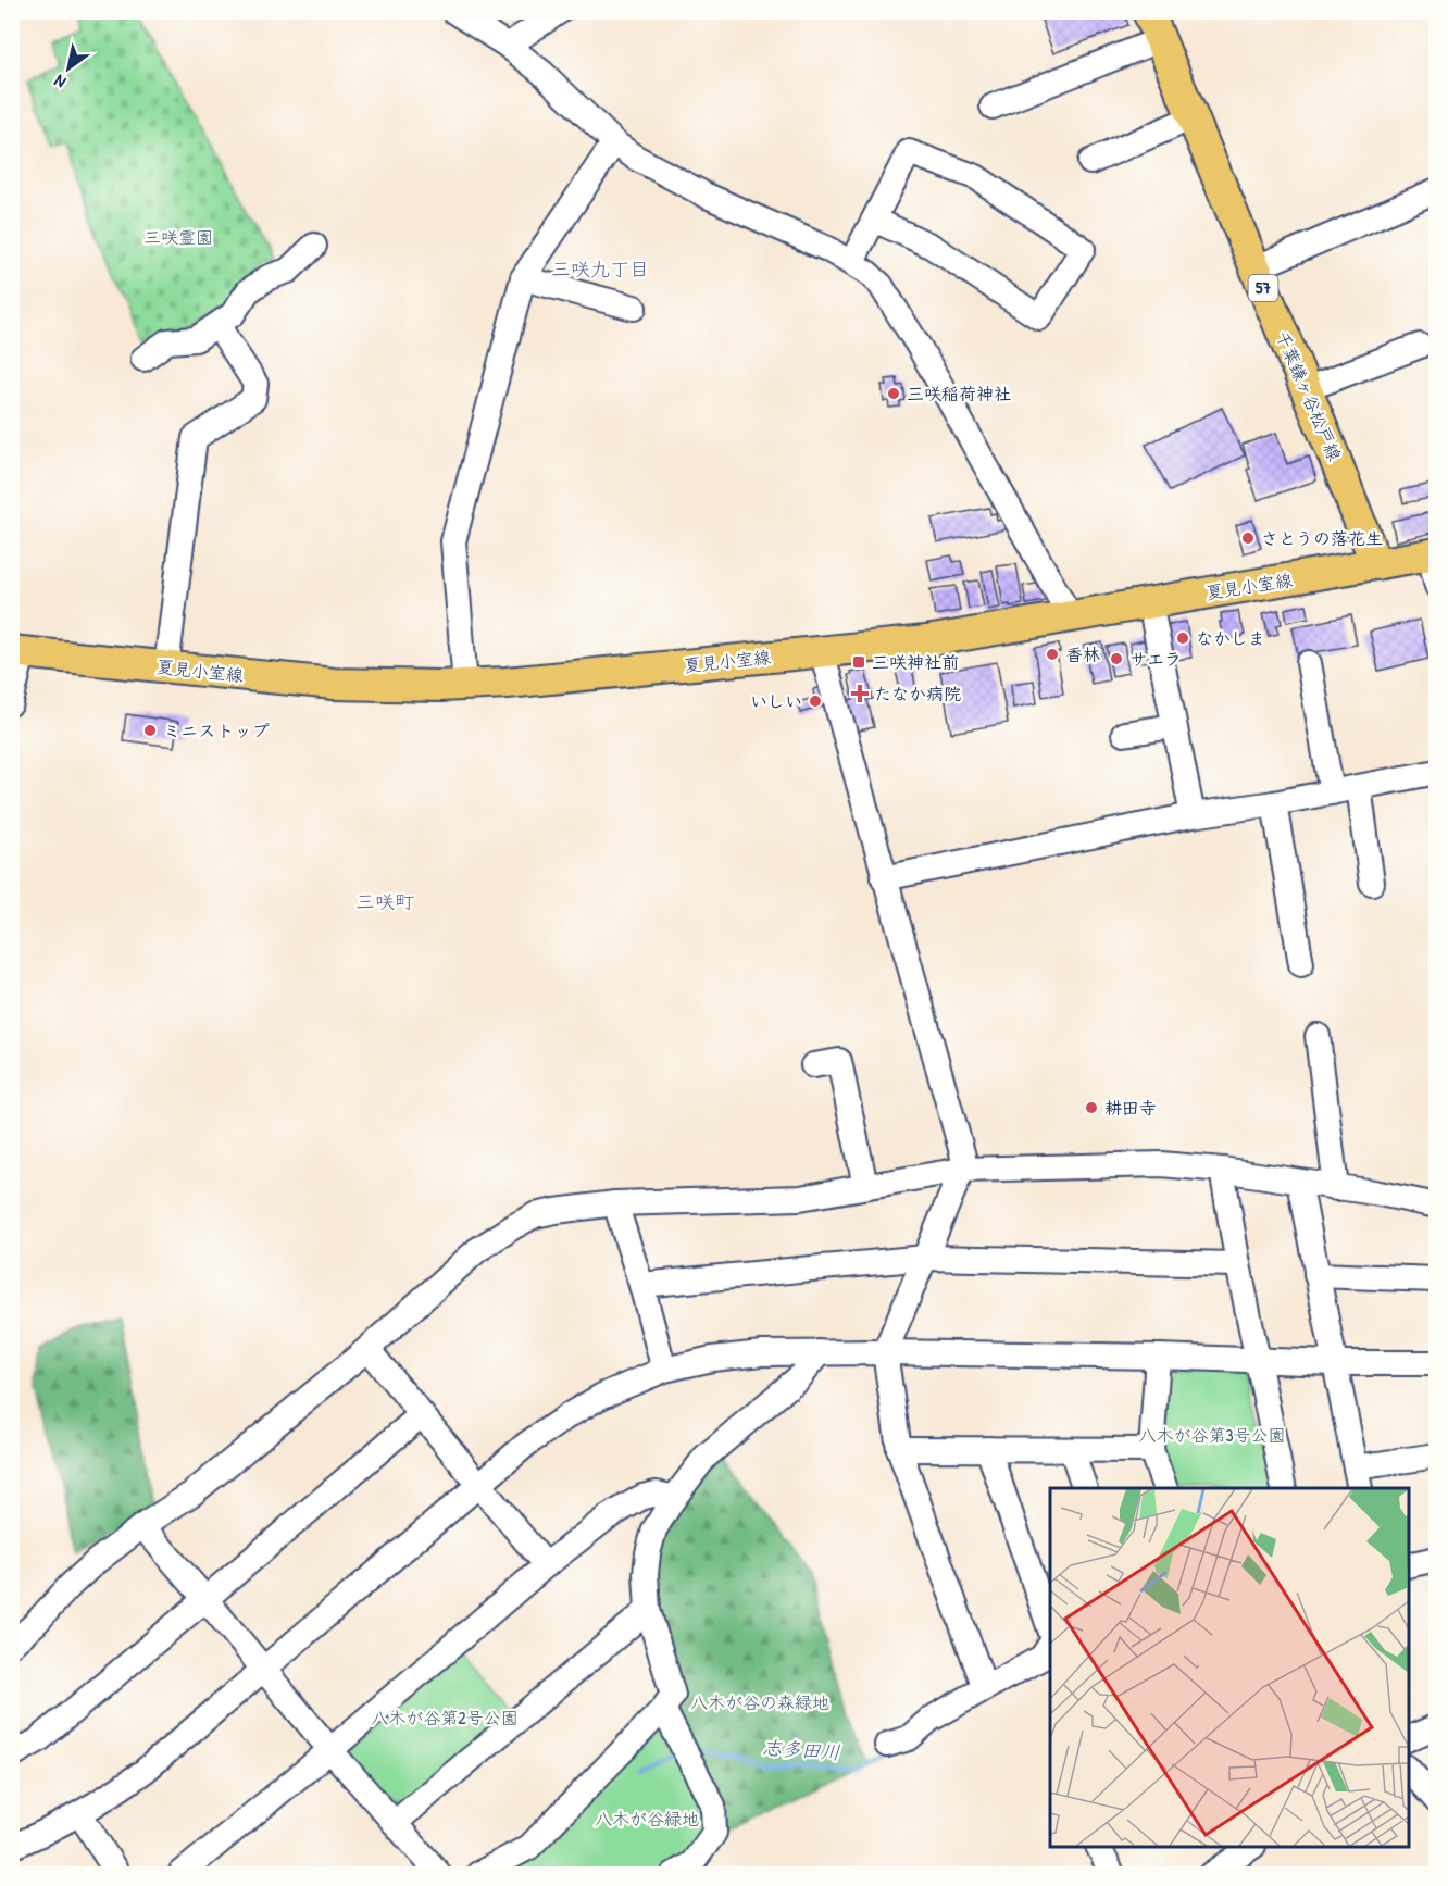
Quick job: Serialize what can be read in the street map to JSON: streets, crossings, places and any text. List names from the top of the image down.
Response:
{
  "streets": {
    "main road": ["57", "千葉鎌ヶ谷松戸線", "夏見小室線"]
  },
  "crossings": [
    ["千葉鎌ヶ谷松戸線", "夏見小室線"]
  ],
  "districts": ["三咲九丁目", "三咲町"],
  "water": ["志多田川"],
  "parks": [
    "三咲霊園",
    "八木が谷第3号公園",
    "八木が谷の森緑地",
    "八木が谷第2号公園",
    "八木が谷緑地"
  ],
  "places": {
    "other": [
      "三咲稲荷神社",
      "さとうの落花生",
      "なかしま",
      "香林",
      "サエラ",
      "いしい",
      "ミニストップ",
      "耕田寺"
    ],
    "transit": ["三咲神社前"],
    "health": ["たなか病院"]
  },
  "north": "bottom left"
}
